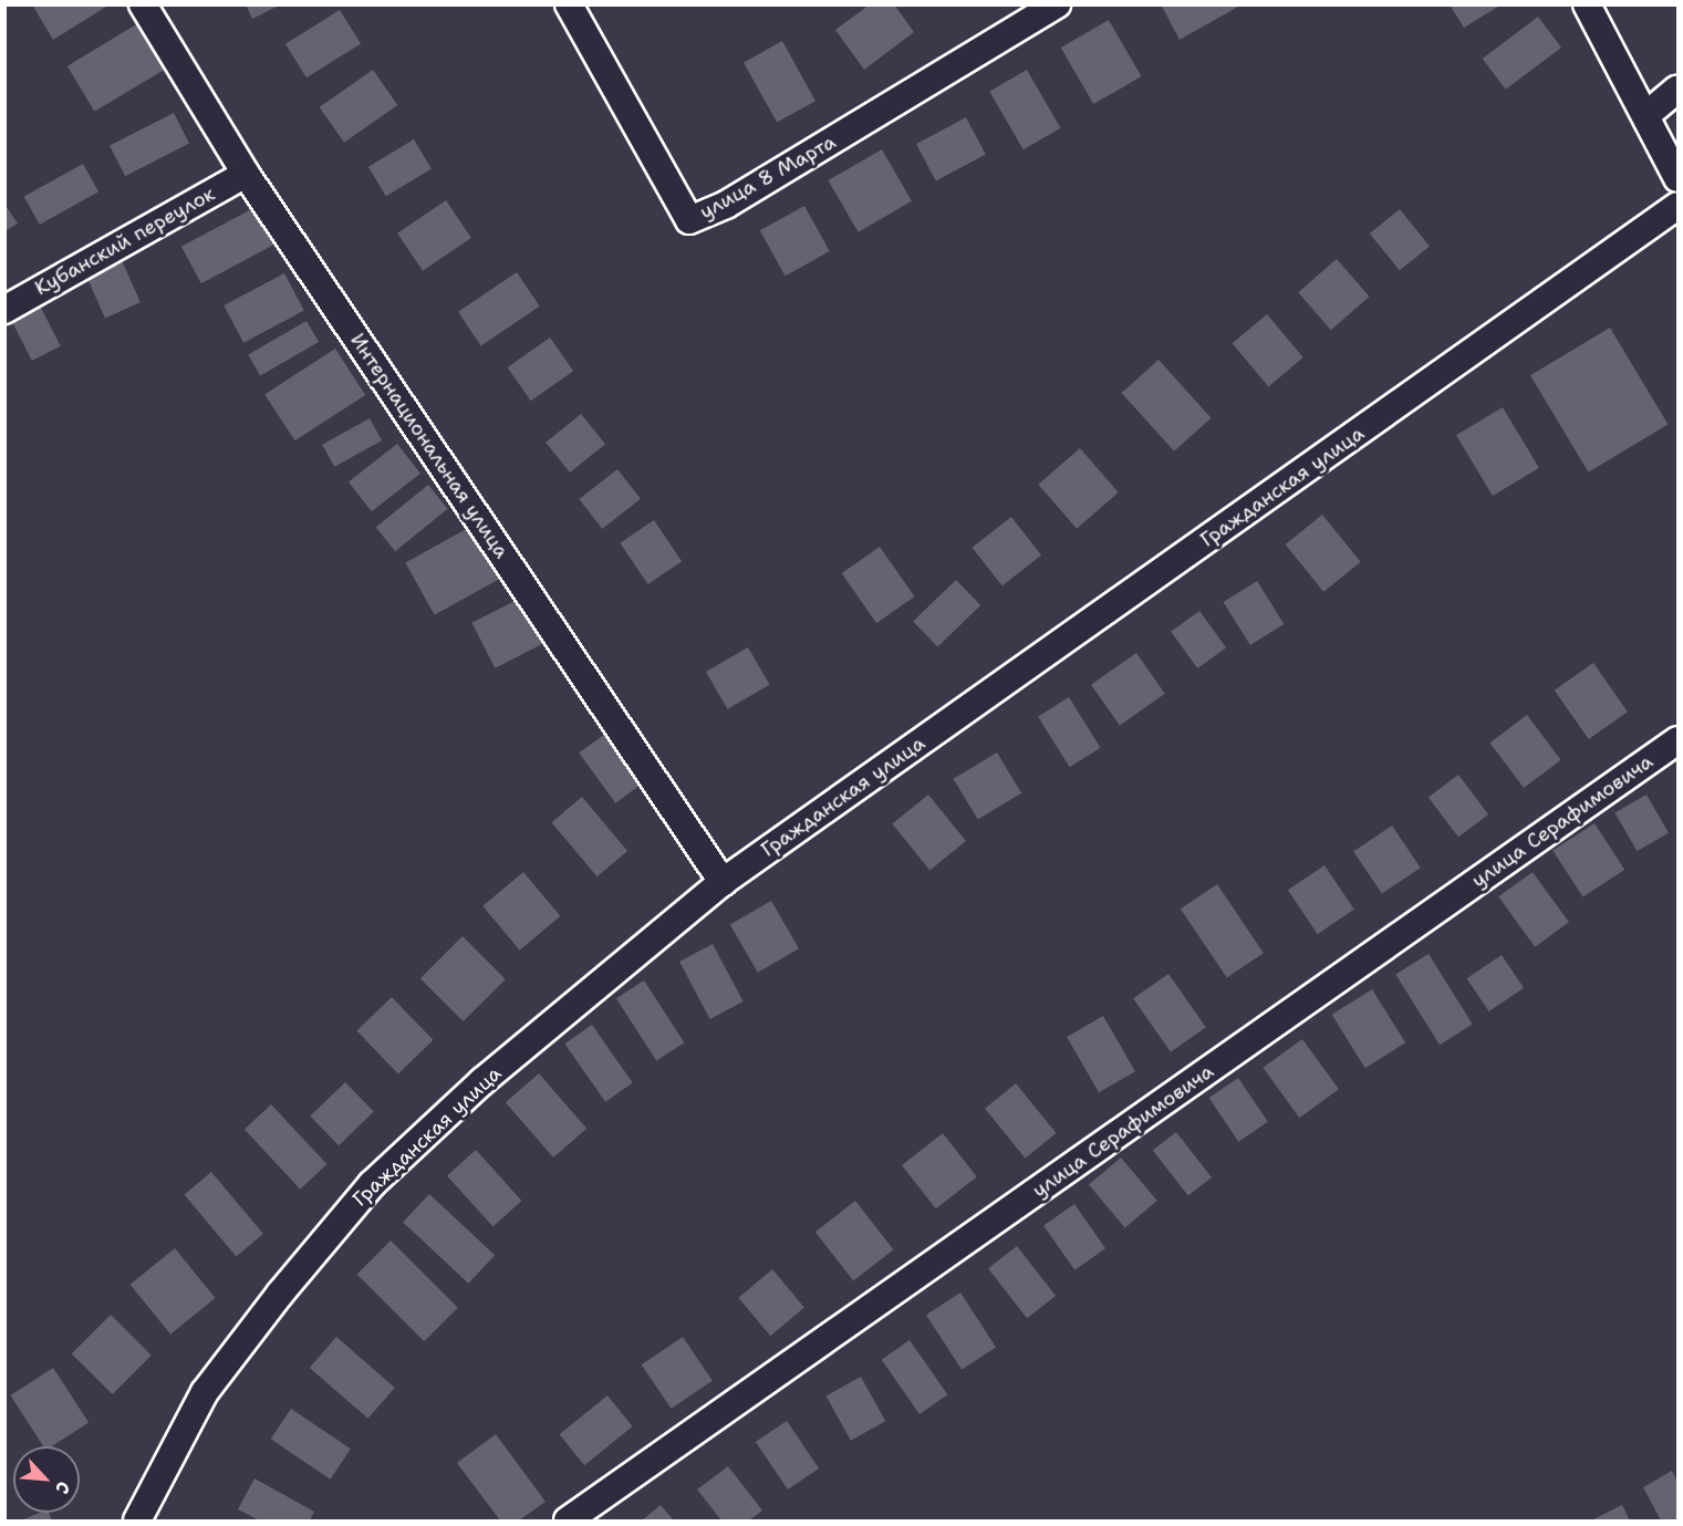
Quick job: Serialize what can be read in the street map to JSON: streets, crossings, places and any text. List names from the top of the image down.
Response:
{
  "streets": {
    "street": [
      "улица 8 Марта",
      "Кубанский переулок",
      "Интернациональная улица",
      "Гражданская улица",
      "улица Серафимовича"
    ]
  },
  "crossings": [
    ["Кубанский переулок", "Интернациональная улица"],
    ["Интернациональная улица", "Гражданская улица"]
  ],
  "north": "bottom right"
}
